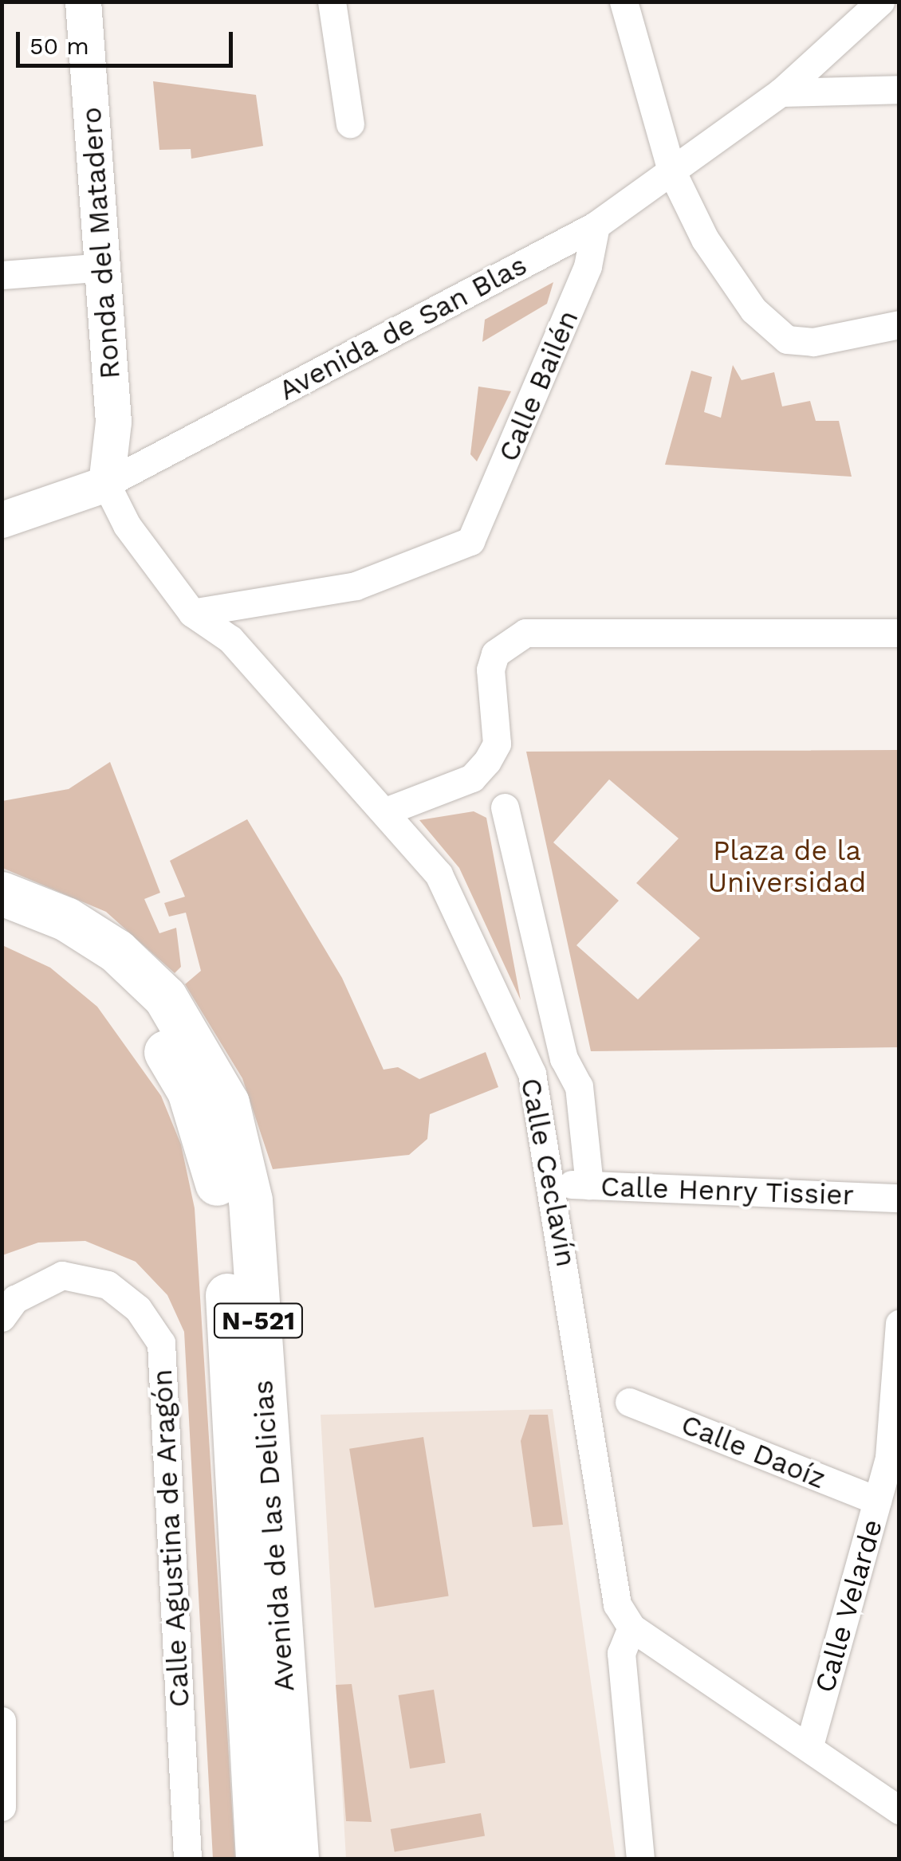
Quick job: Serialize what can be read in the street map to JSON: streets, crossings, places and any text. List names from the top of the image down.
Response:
{
  "streets": {
    "main road": ["N-521", "Avenida de las Delicias"],
    "street": [
      "Ronda del Matadero",
      "Avenida de San Blas",
      "Calle Bailén",
      "Calle Ceclavín",
      "Calle Henry Tissier",
      "Calle Daoíz",
      "Calle Agustina de Aragón",
      "Calle Velarde"
    ]
  },
  "crossings": [
    ["Ronda del Matadero", "Avenida de San Blas"],
    ["Ronda del Matadero", "Calle Ceclavín"],
    ["Avenida de San Blas", "Calle Bailén"],
    ["Avenida de San Blas", "Calle Ceclavín"],
    ["Calle Bailén", "Calle Ceclavín"],
    ["Calle Ceclavín", "Calle Henry Tissier"],
    ["Calle Daoíz", "Calle Velarde"]
  ],
  "parks": ["Plaza de la Universidad"],
  "scale_bar": "50 m"
}
